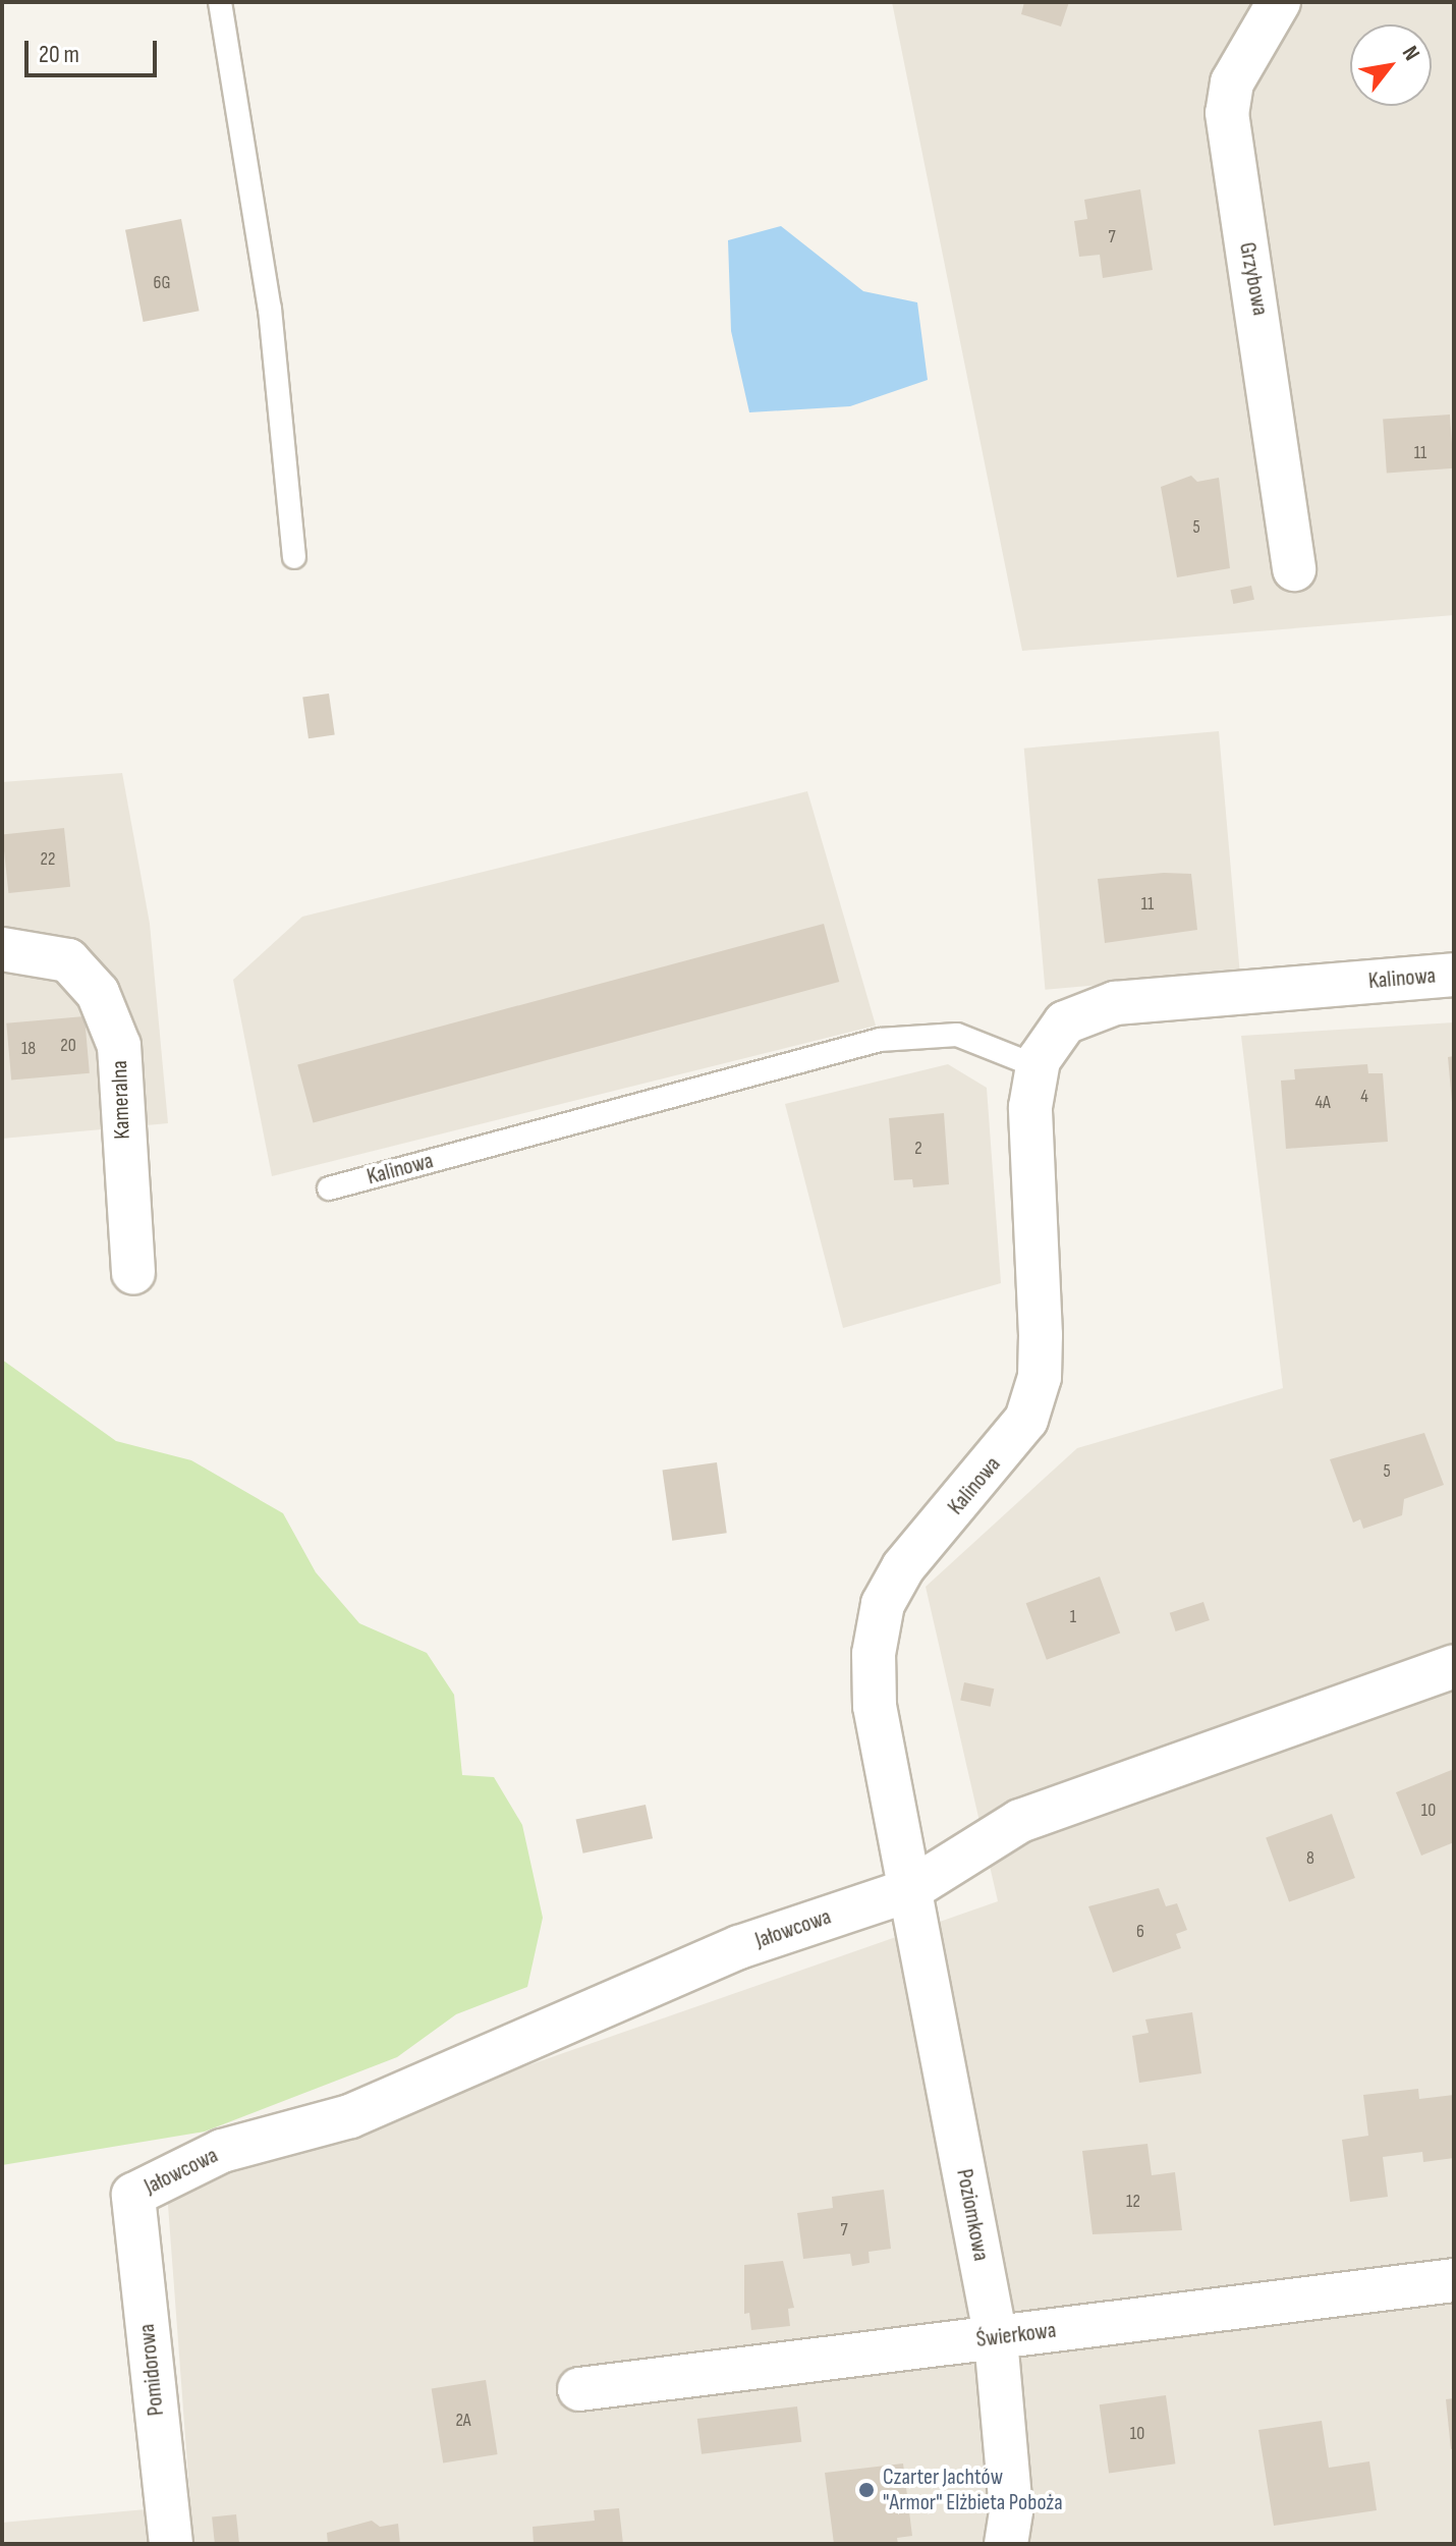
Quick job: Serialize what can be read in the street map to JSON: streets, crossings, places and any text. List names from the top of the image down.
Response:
{
  "streets": {
    "street": [
      "Grzybowa",
      "Kalinowa",
      "Kameralna",
      "Jałowcowa",
      "Poziomkowa",
      "Świerkowa",
      "Pomidorowa"
    ]
  },
  "crossings": [
    ["Kalinowa", "Jałowcowa"],
    ["Kalinowa", "Poziomkowa"],
    ["Jałowcowa", "Poziomkowa"],
    ["Jałowcowa", "Pomidorowa"],
    ["Poziomkowa", "Świerkowa"]
  ],
  "places": ["Czarter Jachtów \"Armor\" Elżbieta Poboża"],
  "house_numbers": [
    "7",
    "6G",
    "11",
    "5",
    "22",
    "11",
    "20",
    "18",
    "4",
    "4A",
    "2",
    "5",
    "1",
    "10",
    "8",
    "6",
    "12",
    "7",
    "2A",
    "10"
  ],
  "scale_bar": "20 m",
  "north": "top right"
}
